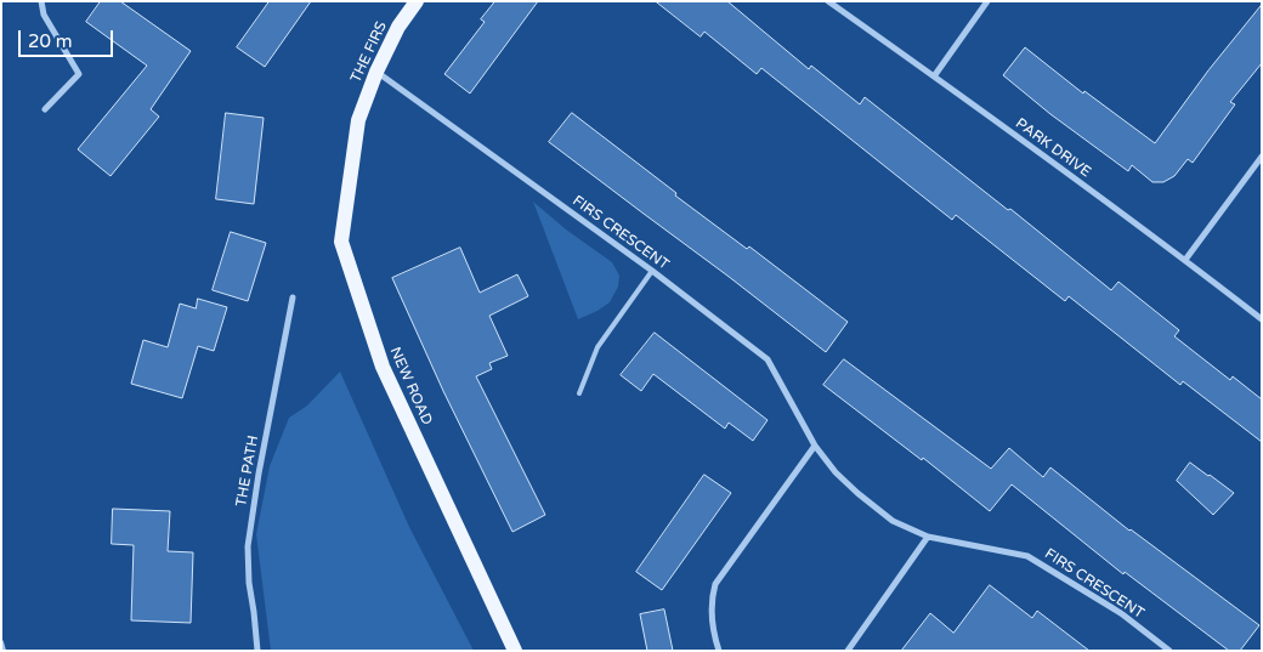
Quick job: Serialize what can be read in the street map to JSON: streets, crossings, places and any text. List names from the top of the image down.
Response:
{
  "streets": {
    "main road": ["THE FIRS", "NEW ROAD"],
    "street": ["PARK DRIVE", "FIRS CRESCENT", "THE PATH"]
  },
  "crossings": [
    ["THE FIRS", "FIRS CRESCENT"],
    ["THE FIRS", "NEW ROAD"]
  ],
  "scale_bar": "20 m"
}
